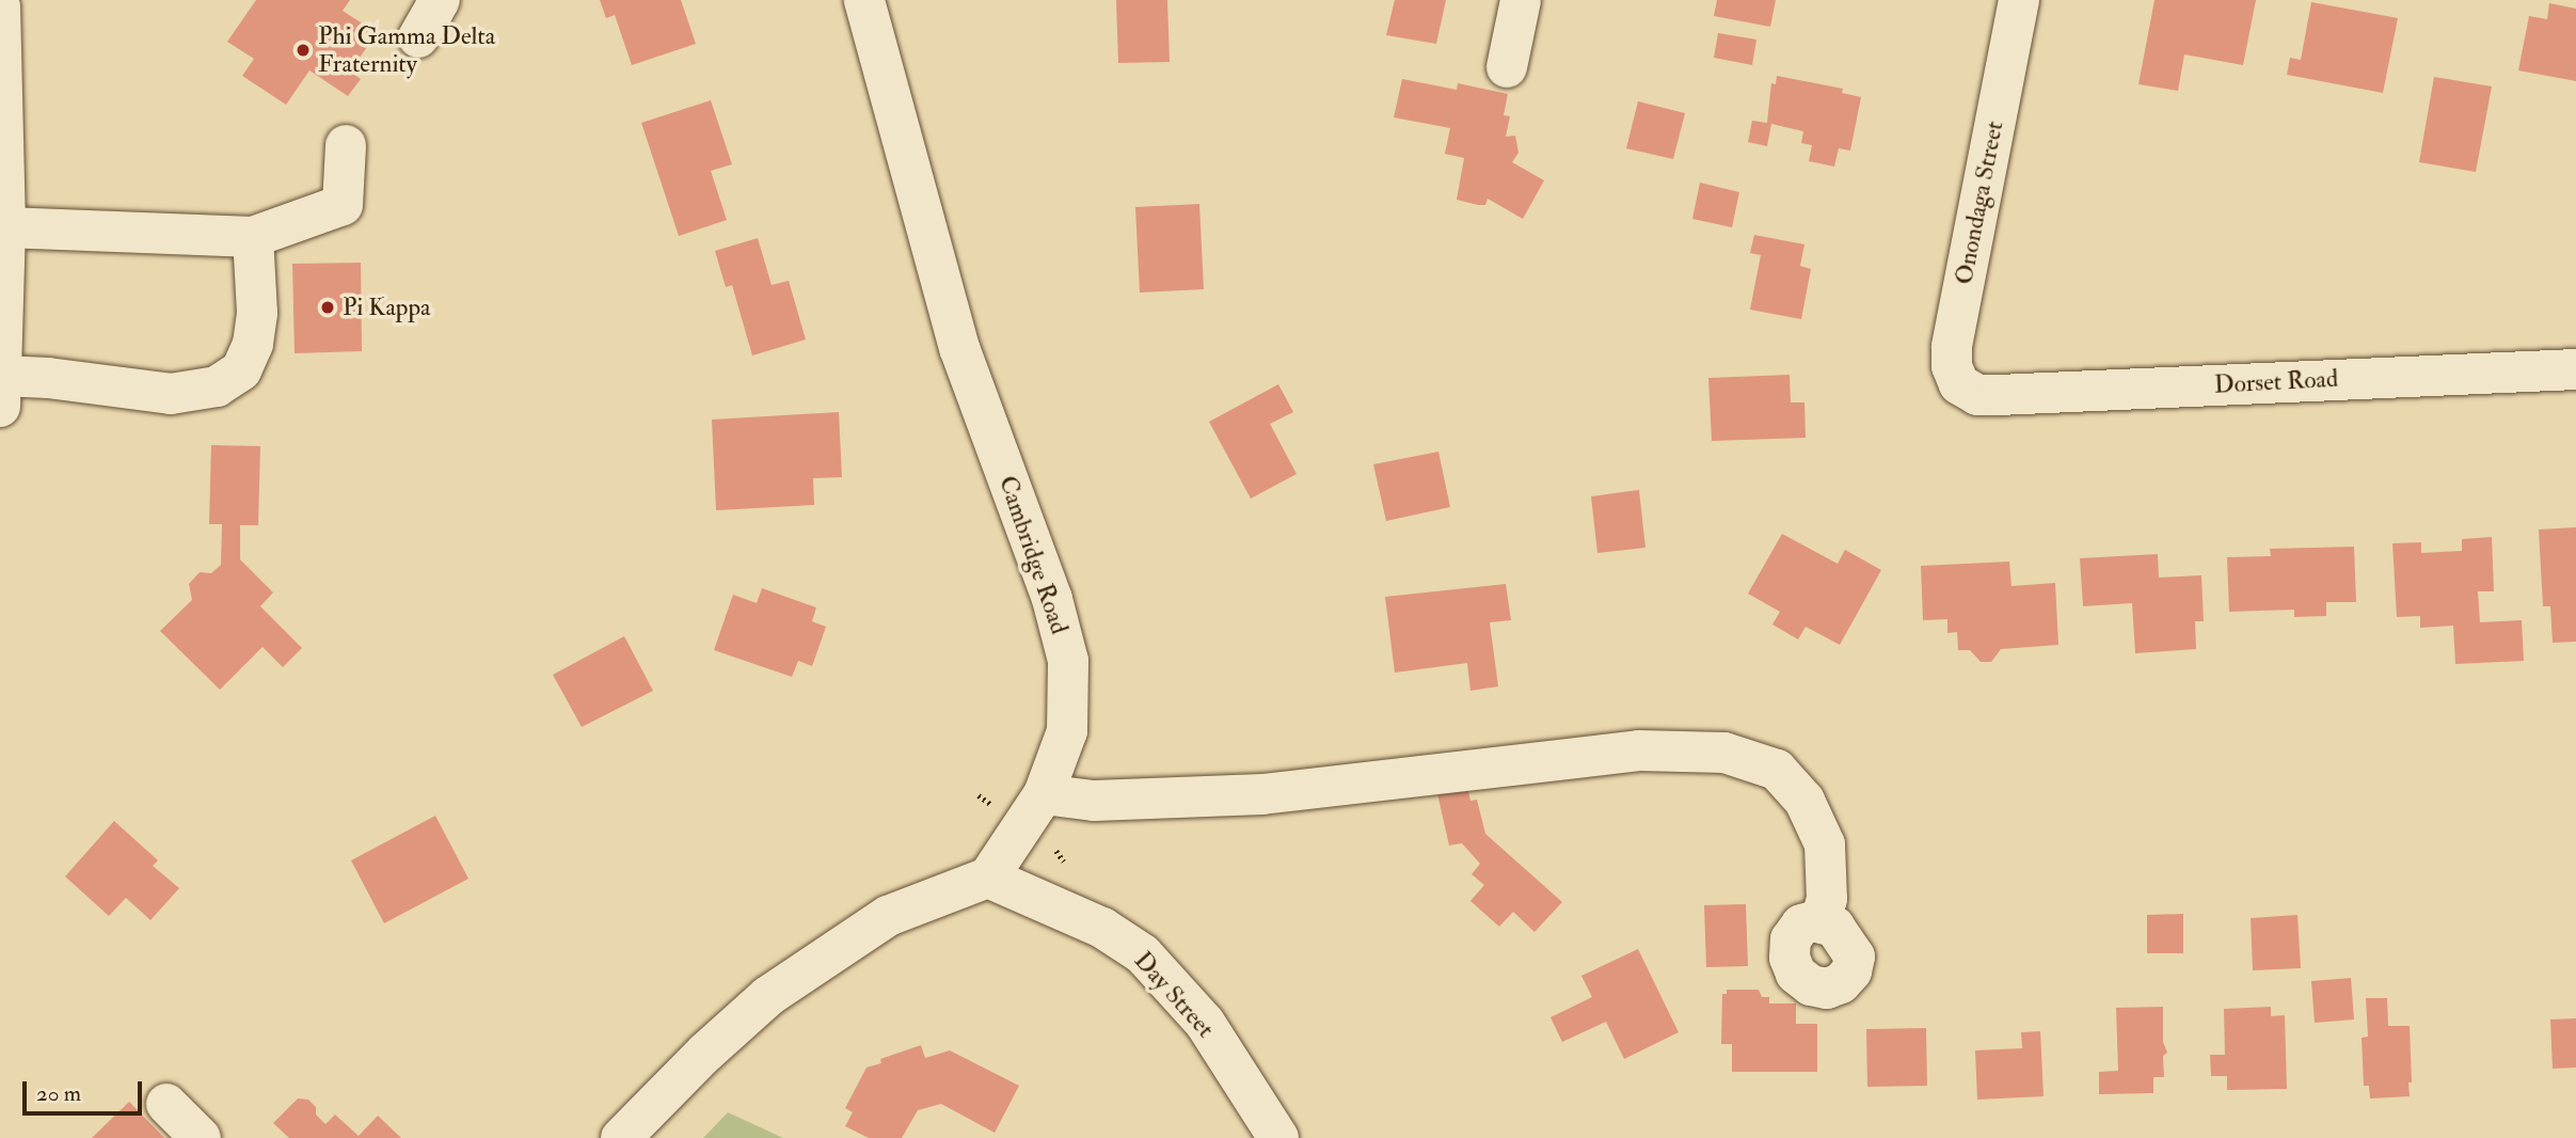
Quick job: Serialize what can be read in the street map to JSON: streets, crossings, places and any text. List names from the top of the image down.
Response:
{
  "streets": {
    "street": [
      "Onondaga Street",
      "Dorset Road",
      "Cambridge Road",
      "Day Street"
    ]
  },
  "crossings": [
    ["Onondaga Street", "Dorset Road"],
    ["Cambridge Road", "Day Street"]
  ],
  "places": ["Phi Gamma Delta Fraternity", "Pi Kappa"],
  "scale_bar": "20 m"
}
